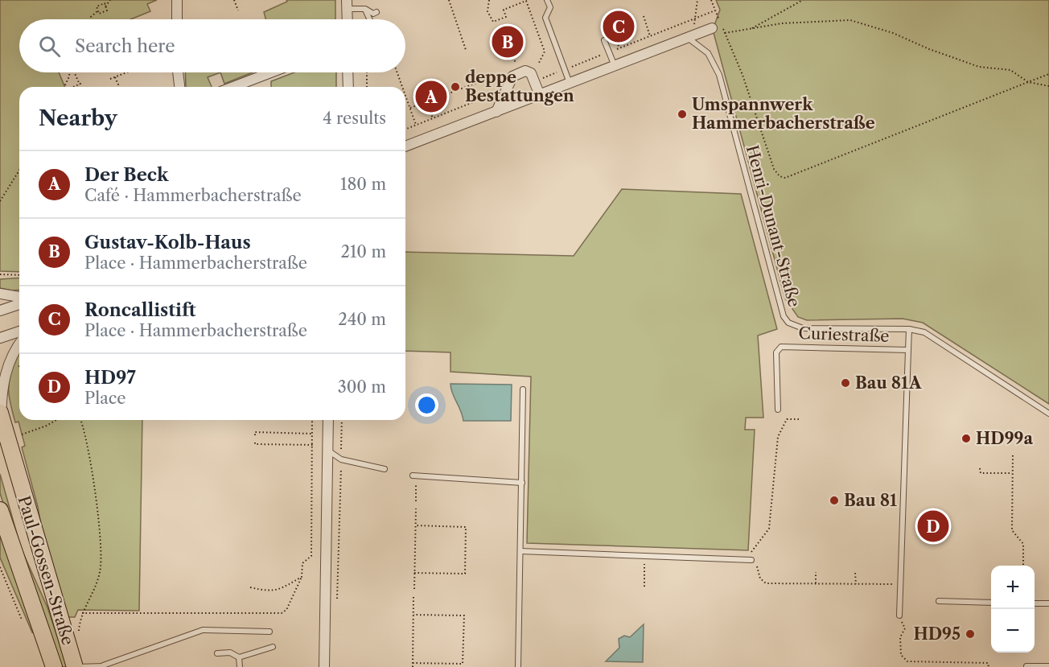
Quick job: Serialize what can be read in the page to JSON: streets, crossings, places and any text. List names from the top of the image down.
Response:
{
  "streets": {
    "main road": ["Paul-Gossen-Straße"],
    "lane": ["Henri-Dunant-Straße", "Curiestraße"]
  },
  "places": [
    "deppe Bestattungen",
    "Umspannwerk Hammerbacherstraße",
    "Bau 81A",
    "HD99a",
    "Bau 81",
    "HD95"
  ],
  "page": {
    "pins": [
      "C",
      "B",
      "A",
      "D"
    ],
    "search": "Search here",
    "heading": ["Nearby", "4 results"],
    "list": [
      {
        "mark": "A",
        "name": "Der Beck",
        "note": "Café · Hammerbacherstraße",
        "value": "180 m"
      },
      {
        "mark": "B",
        "name": "Gustav-Kolb-Haus",
        "note": "Place · Hammerbacherstraße",
        "value": "210 m"
      },
      {
        "mark": "C",
        "name": "Roncallistift",
        "note": "Place · Hammerbacherstraße",
        "value": "240 m"
      },
      {
        "mark": "D",
        "name": "HD97",
        "note": "Place",
        "value": "300 m"
      }
    ],
    "map_buttons": ["+", "−"]
  }
}
